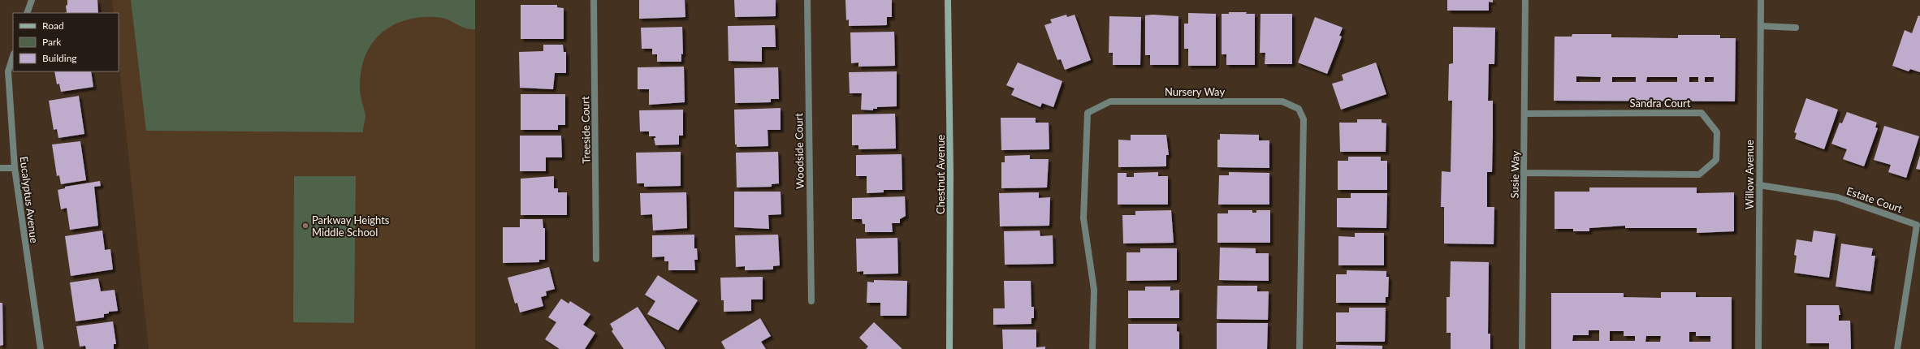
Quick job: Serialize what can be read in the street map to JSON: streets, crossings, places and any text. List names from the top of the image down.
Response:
{
  "streets": {
    "main road": ["Chestnut Avenue"],
    "street": [
      "Nursery Way",
      "Sandra Court",
      "Treeside Court",
      "Woodside Court",
      "Susie Way",
      "Willow Avenue",
      "Eucalyptus Avenue",
      "Estate Court"
    ]
  },
  "crossings": [
    ["Sandra Court", "Susie Way"],
    ["Willow Avenue", "Estate Court"]
  ],
  "places": ["Parkway Heights Middle School"],
  "legend": ["Road", "Park", "Building"]
}
